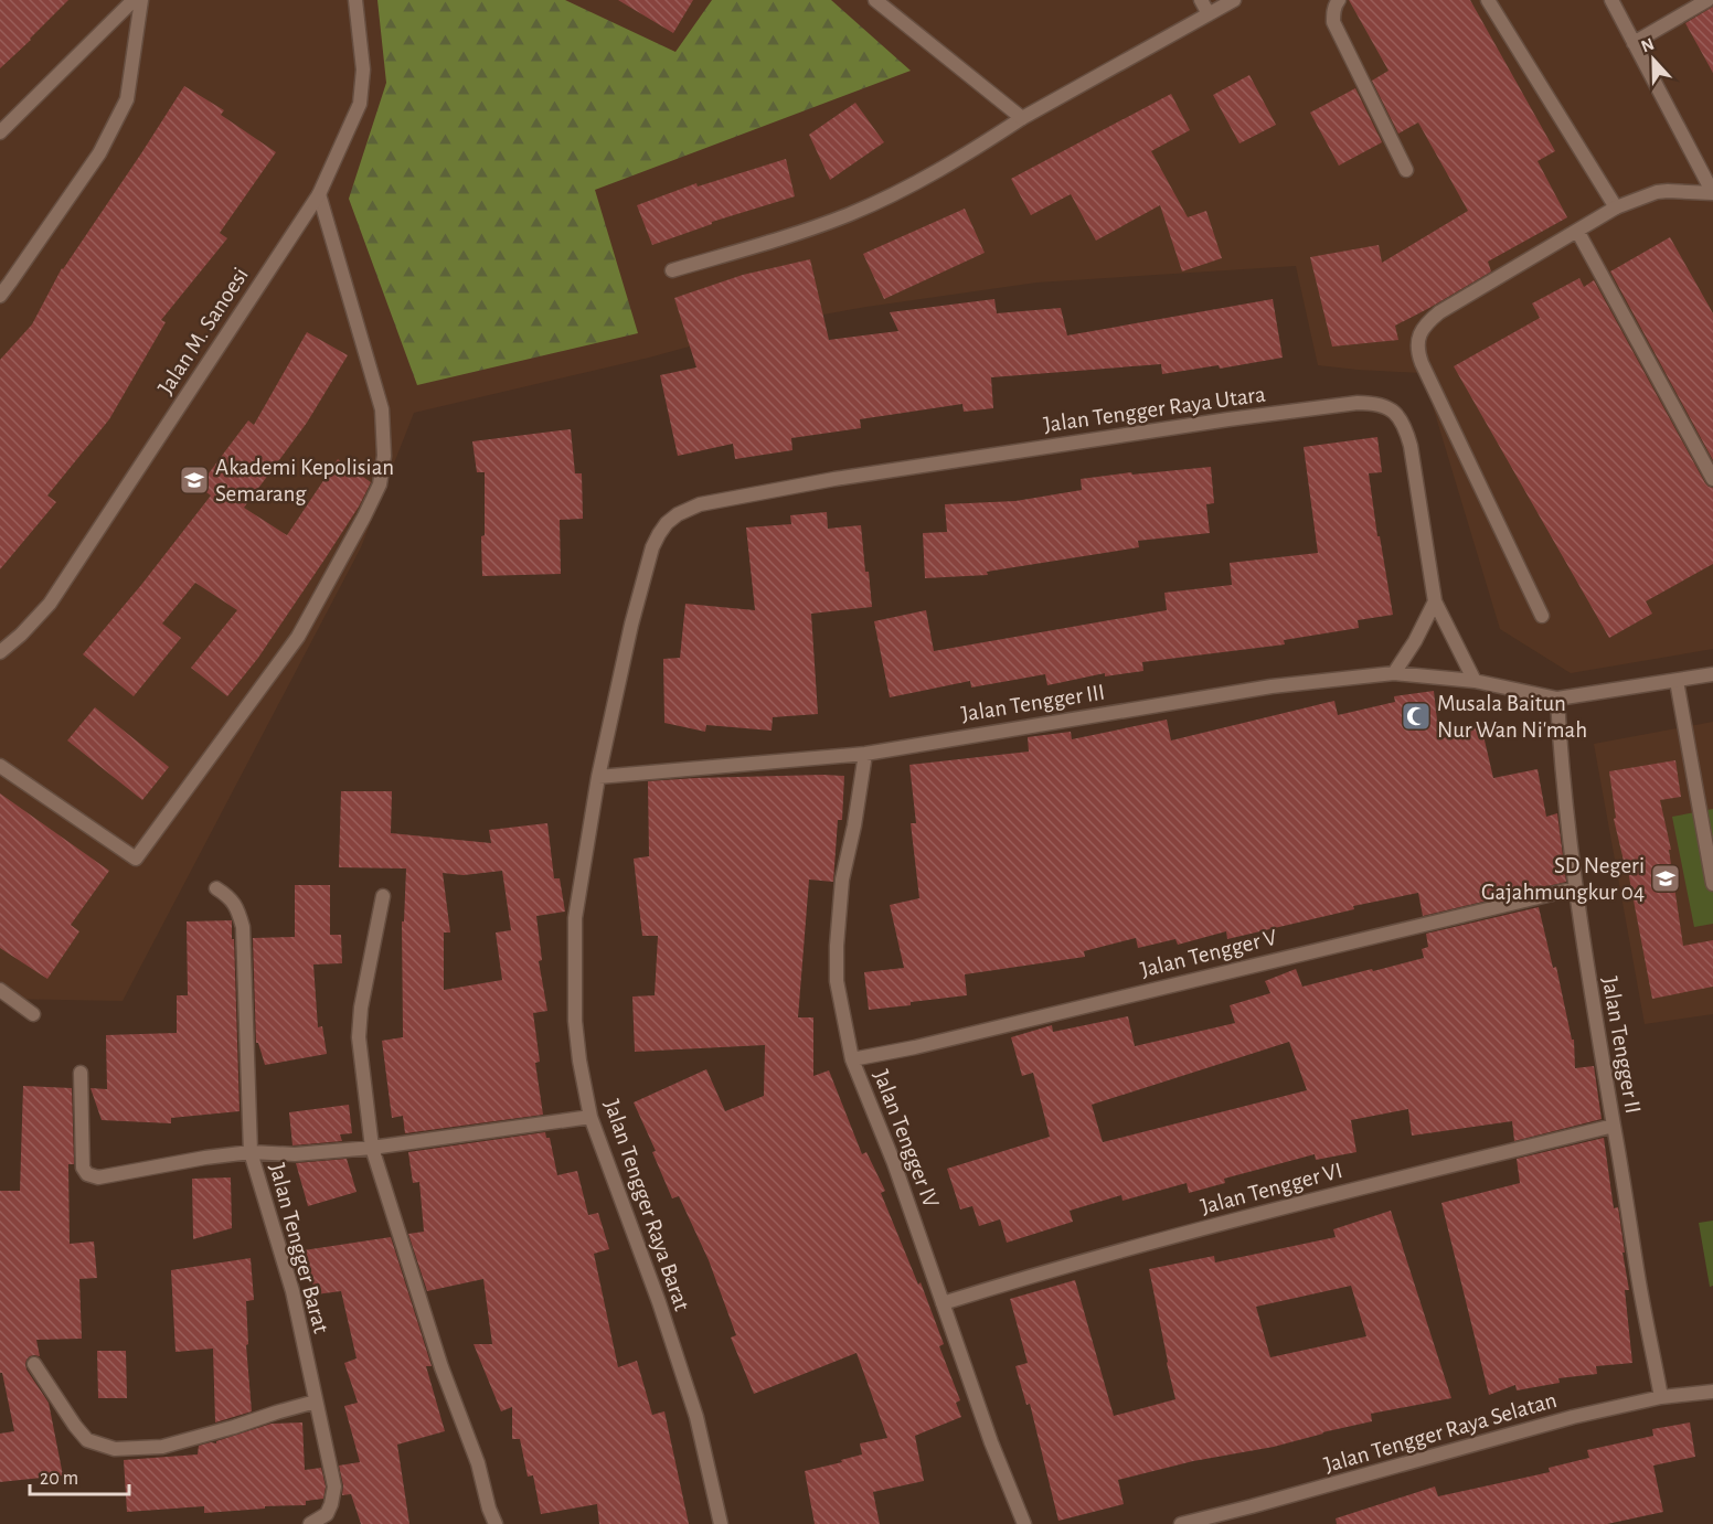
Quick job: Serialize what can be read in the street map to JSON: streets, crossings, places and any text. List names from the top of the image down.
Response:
{
  "streets": {
    "street": [
      "Jalan M. Sanoesi",
      "Jalan Tengger Raya Utara",
      "Jalan Tengger III",
      "Jalan Tengger V",
      "Jalan Tengger II",
      "Jalan Tengger IV",
      "Jalan Tengger VI",
      "Jalan Tengger Raya Barat",
      "Jalan Tengger Barat",
      "Jalan Tengger Raya Selatan"
    ]
  },
  "crossings": [
    ["Jalan Tengger Raya Utara", "Jalan Tengger III"],
    ["Jalan Tengger Raya Utara", "Jalan Tengger Raya Barat"],
    ["Jalan Tengger III", "Jalan Tengger IV"],
    ["Jalan Tengger III", "Jalan Tengger Raya Barat"],
    ["Jalan Tengger V", "Jalan Tengger II"],
    ["Jalan Tengger V", "Jalan Tengger IV"],
    ["Jalan Tengger II", "Jalan Tengger VI"],
    ["Jalan Tengger II", "Jalan Tengger Raya Selatan"],
    ["Jalan Tengger IV", "Jalan Tengger VI"],
    ["Jalan Tengger Raya Barat", "Jalan Tengger Barat"]
  ],
  "places": {
    "school or university": ["Akademi Kepolisian Semarang", "SD Negeri Gajahmungkur 04"],
    "mosque": ["Musala Baitun Nur Wan Ni'mah"]
  },
  "scale_bar": "20 m",
  "north": "top"
}
